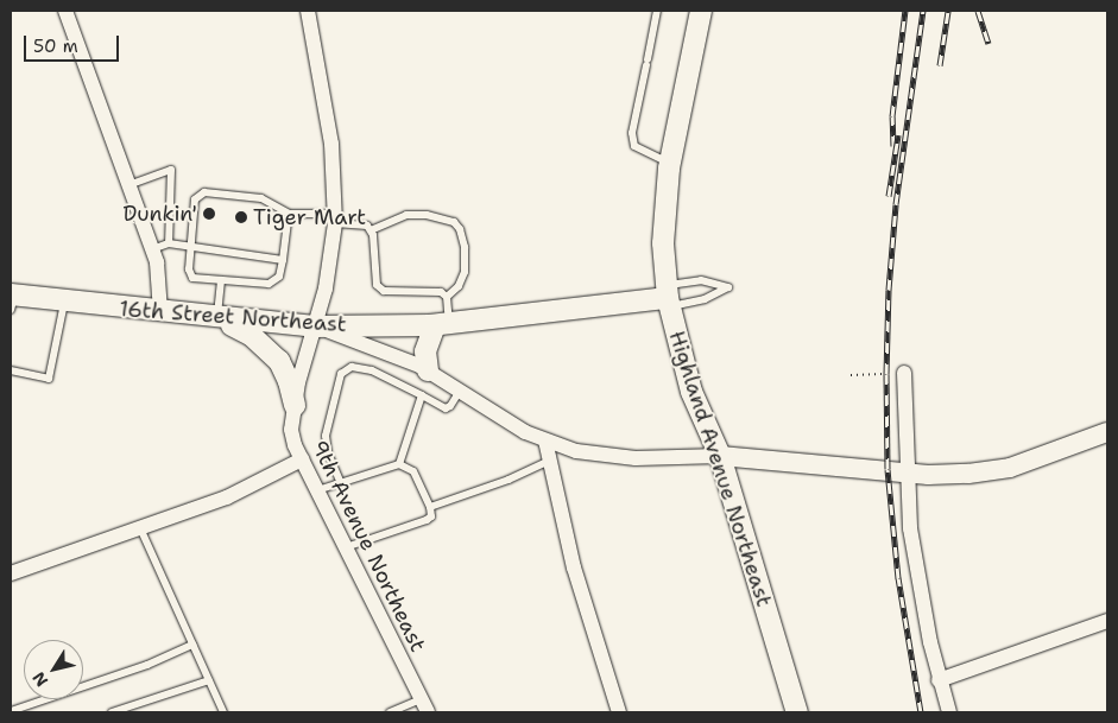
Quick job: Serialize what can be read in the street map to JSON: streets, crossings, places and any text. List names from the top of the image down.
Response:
{
  "streets": {
    "main road": ["16th Street Northeast", "Highland Avenue Northeast"],
    "street": ["9th Avenue Northeast"]
  },
  "crossings": [
    ["16th Street Northeast", "Highland Avenue Northeast"],
    ["16th Street Northeast", "9th Avenue Northeast"]
  ],
  "places": ["Dunkin'", "Tiger Mart"],
  "scale_bar": "50 m",
  "north": "bottom left"
}
